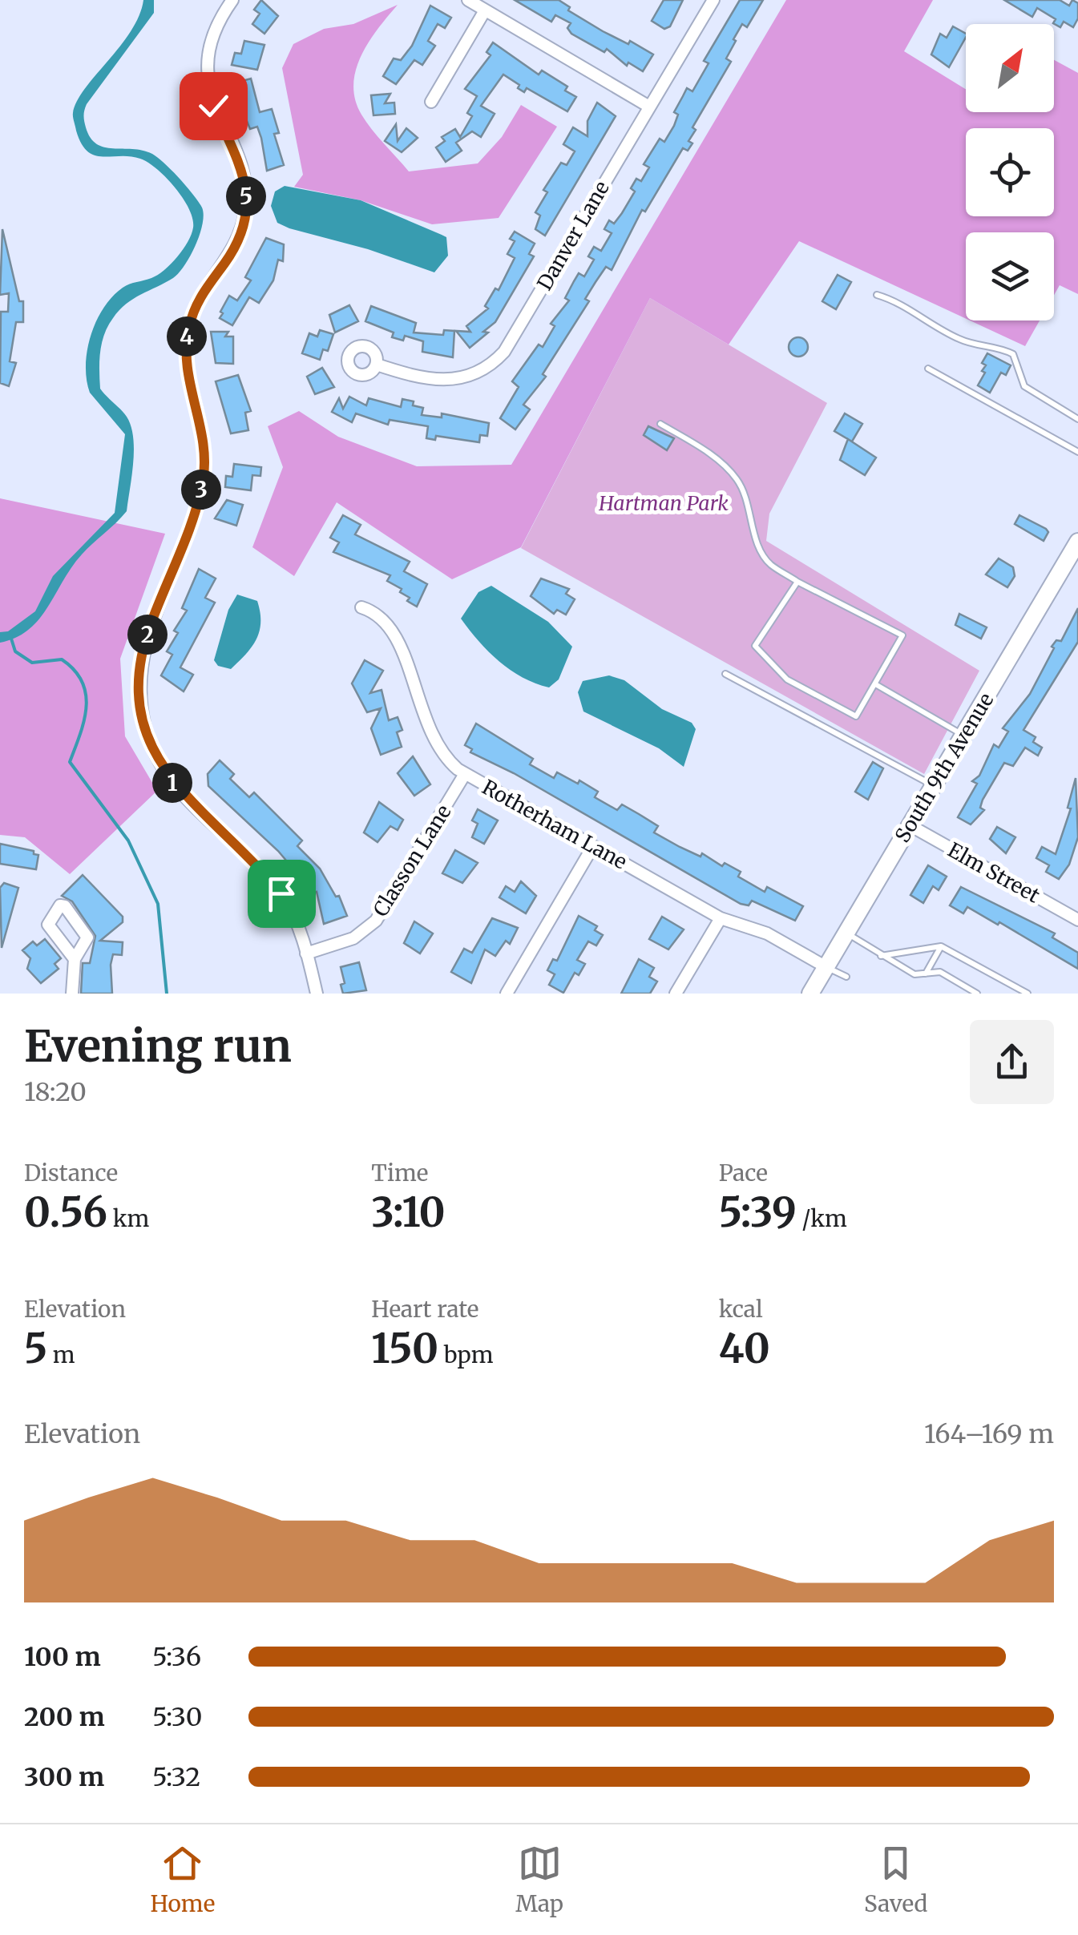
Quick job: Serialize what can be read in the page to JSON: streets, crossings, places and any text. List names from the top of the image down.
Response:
{
  "streets": {
    "street": [
      "Danver Lane",
      "South 9th Avenue",
      "Rotherham Lane",
      "Classon Lane",
      "Elm Street"
    ]
  },
  "crossings": [
    ["South 9th Avenue", "Rotherham Lane"],
    ["South 9th Avenue", "Elm Street"],
    ["Rotherham Lane", "Classon Lane"]
  ],
  "parks": ["Hartman Park"],
  "north": "top right",
  "page": {
    "pins": [
      "5",
      "4",
      "3",
      "2",
      "1"
    ],
    "heading": ["Evening run", "18:20"],
    "stats": [
      ["Distance", "0.56 km"],
      ["Time", "3:10"],
      ["Pace", "5:39 /km"],
      ["Elevation", "5 m"],
      ["Heart rate", "150 bpm"],
      ["kcal", "40"]
    ],
    "chart": ["Elevation", "164–169 m"],
    "list": [
      {
        "name": "100 m",
        "note": "5:36"
      },
      {
        "name": "200 m",
        "note": "5:30"
      },
      {
        "name": "300 m",
        "note": "5:32"
      }
    ],
    "tabs": ["Home", "Map", "Saved"]
  }
}
